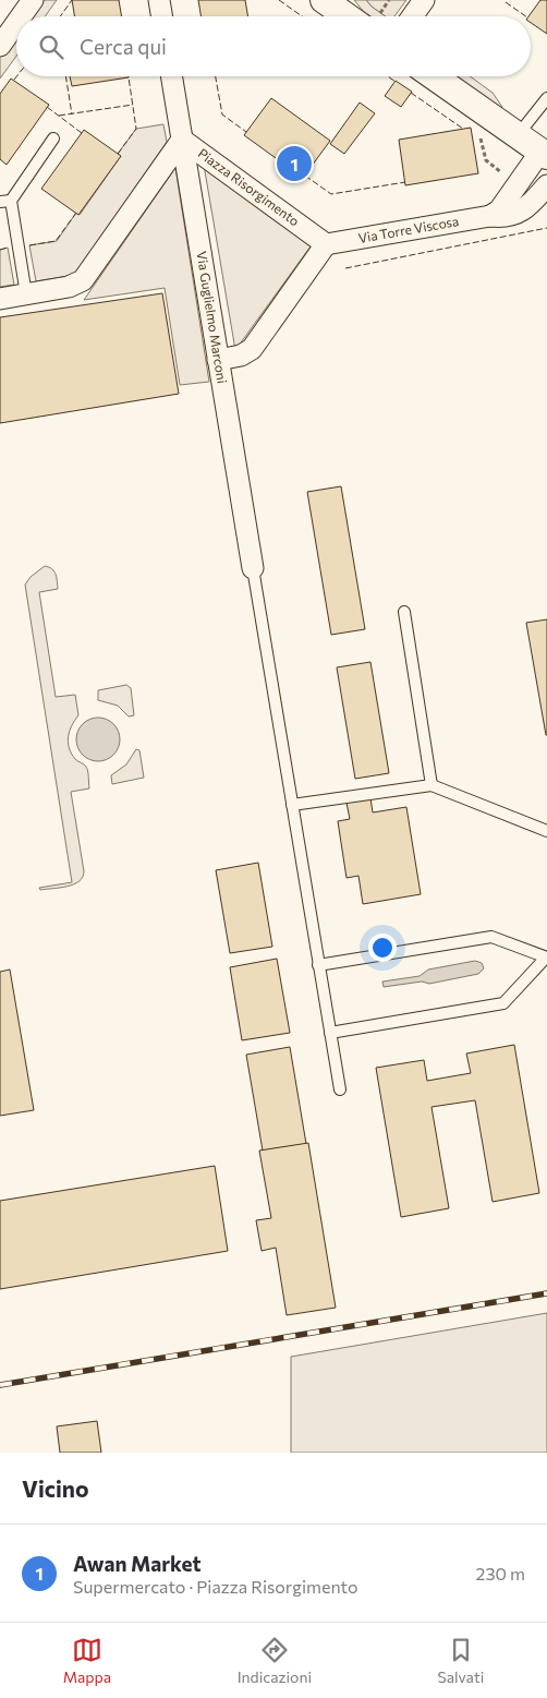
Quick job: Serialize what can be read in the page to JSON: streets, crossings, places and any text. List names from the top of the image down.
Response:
{
  "streets": {
    "street": ["Piazza Risorgimento", "Via Torre Viscosa", "Via Guglielmo Marconi"]
  },
  "crossings": [
    ["Piazza Risorgimento", "Via Torre Viscosa"],
    ["Piazza Risorgimento", "Via Guglielmo Marconi"]
  ],
  "page": {
    "search": "Cerca qui",
    "pins": "1",
    "heading": "Vicino",
    "list": [
      {
        "mark": "1",
        "name": "Awan Market",
        "note": "Supermercato · Piazza Risorgimento",
        "value": "230 m"
      }
    ],
    "nav": ["Mappa", "Indicazioni", "Salvati"]
  }
}
